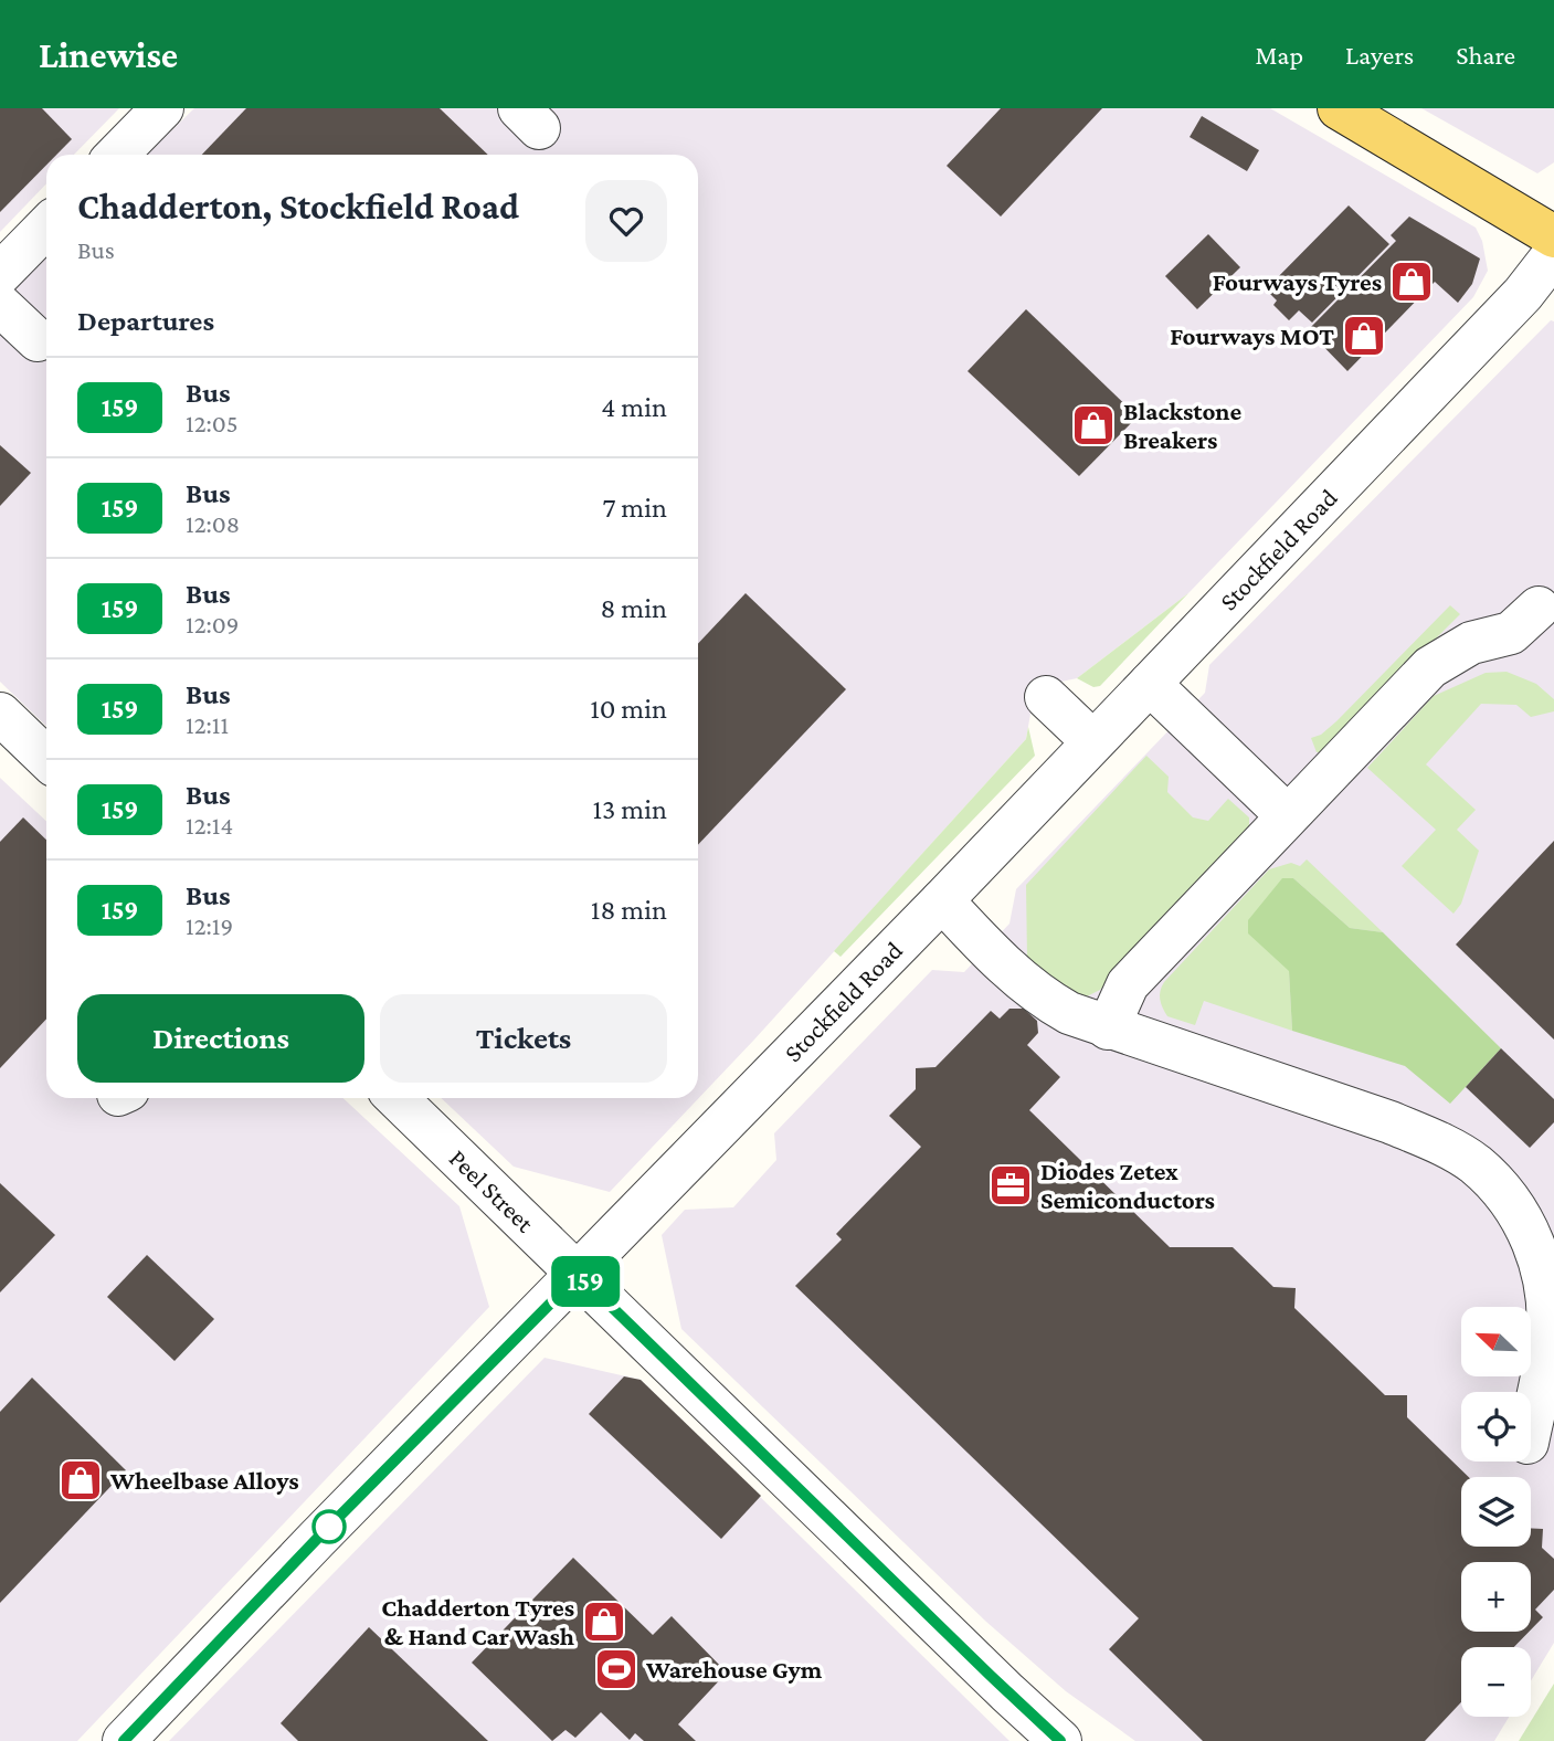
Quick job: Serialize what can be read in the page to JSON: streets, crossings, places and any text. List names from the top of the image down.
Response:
{
  "streets": {
    "street": ["Stockfield Road", "Peel Street"]
  },
  "crossings": [
    ["Stockfield Road", "Peel Street"]
  ],
  "places": {
    "shop": [
      "Fourways Tyres",
      "Fourways MOT",
      "Blackstone Breakers",
      "Wheelbase Alloys",
      "Chadderton Tyres & Hand Car Wash"
    ],
    "office": ["Diodes Zetex Semiconductors"],
    "sports": ["Warehouse Gym"]
  },
  "lines": ["bus line 159"],
  "north": "top left",
  "page": {
    "header": "Linewise",
    "nav": ["Map", "Layers", "Share"],
    "on_map": "159",
    "heading": [
      ["Chadderton, Stockfield Road", "Bus"],
      "Departures"
    ],
    "list": [
      {
        "mark": "159",
        "name": "Bus",
        "note": "12:05",
        "value": "4 min"
      },
      {
        "mark": "159",
        "name": "Bus",
        "note": "12:08",
        "value": "7 min"
      },
      {
        "mark": "159",
        "name": "Bus",
        "note": "12:09",
        "value": "8 min"
      },
      {
        "mark": "159",
        "name": "Bus",
        "note": "12:11",
        "value": "10 min"
      },
      {
        "mark": "159",
        "name": "Bus",
        "note": "12:14",
        "value": "13 min"
      },
      {
        "mark": "159",
        "name": "Bus",
        "note": "12:19",
        "value": "18 min"
      }
    ],
    "buttons": ["Directions", "Tickets"],
    "map_buttons": ["+", "−"]
  }
}
